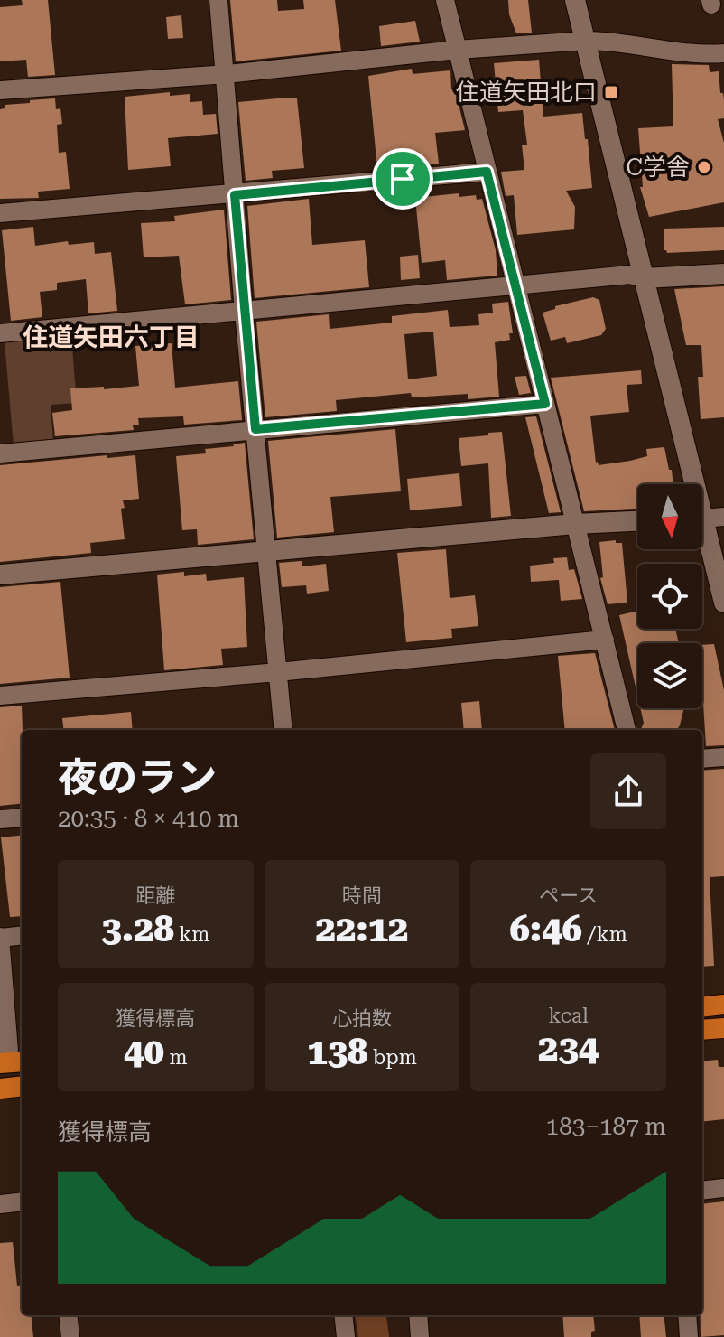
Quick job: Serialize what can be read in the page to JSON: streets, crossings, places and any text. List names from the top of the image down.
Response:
{
  "districts": ["住道矢田六丁目"],
  "places": {
    "transit": ["住道矢田北口"],
    "other": ["C学舎"]
  },
  "north": "bottom",
  "page": {
    "heading": ["夜のラン", "20:35 · 8 × 410 m"],
    "stats": [
      ["距離", "3.28 km"],
      ["時間", "22:12"],
      ["ペース", "6:46 /km"],
      ["獲得標高", "40 m"],
      ["心拍数", "138 bpm"],
      ["kcal", "234"]
    ],
    "chart": ["獲得標高", "183–187 m"]
  }
}
